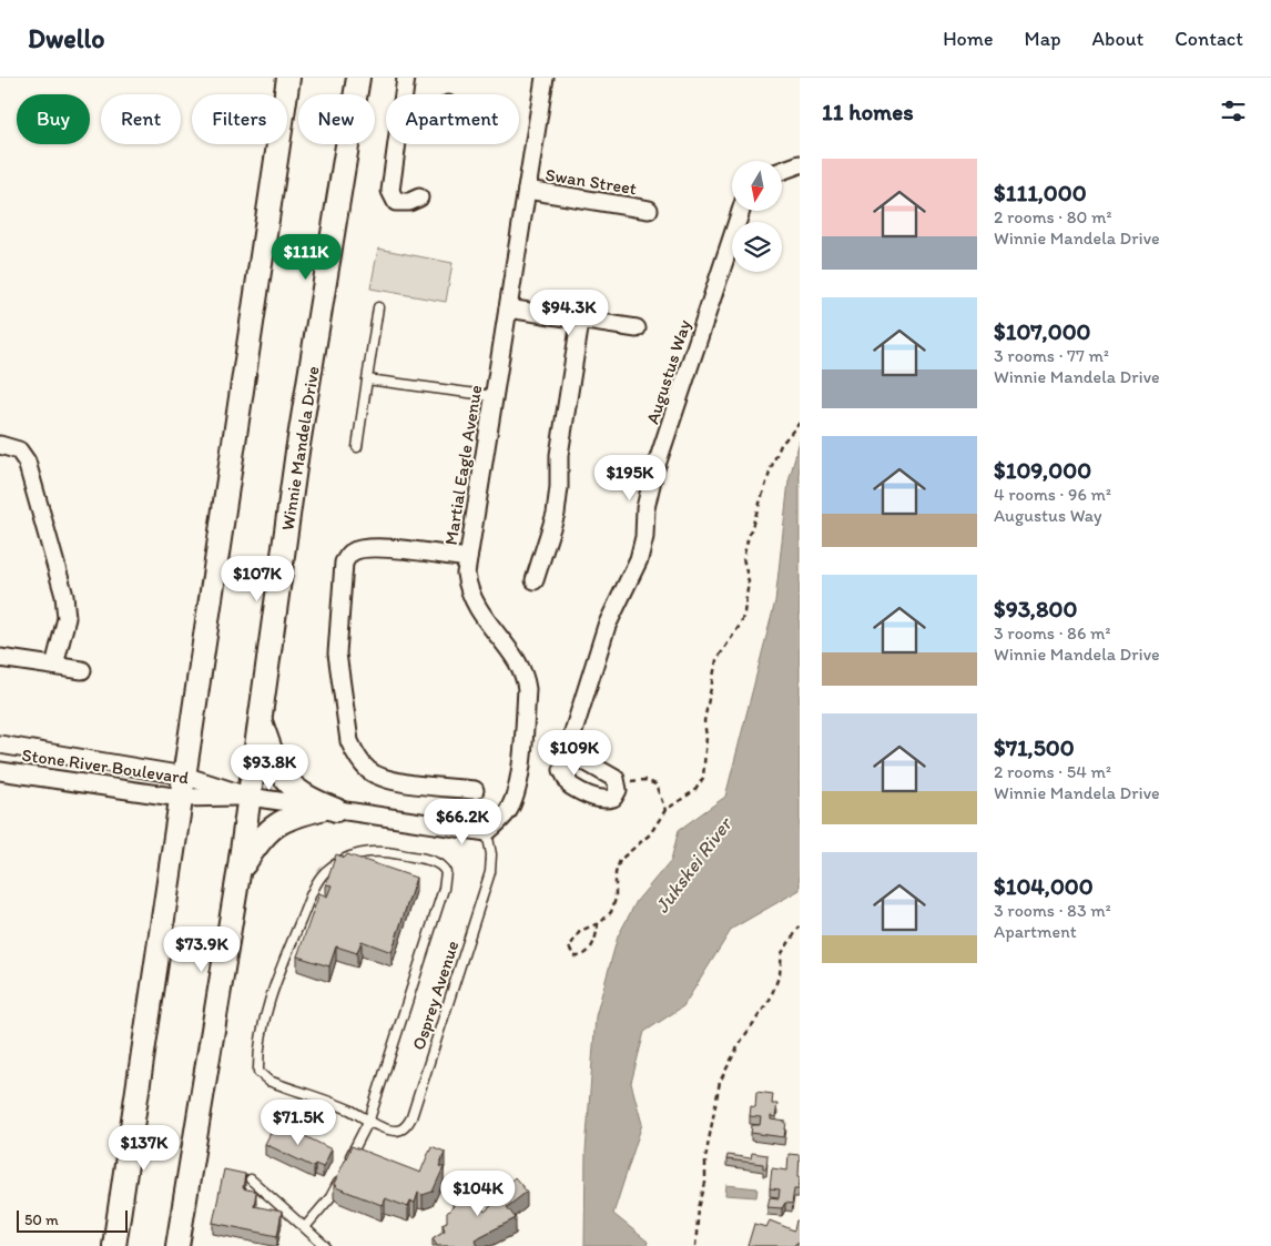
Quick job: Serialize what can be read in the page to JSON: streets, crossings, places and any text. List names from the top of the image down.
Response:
{
  "streets": {
    "main road": ["Winnie Mandela Drive"],
    "street": [
      "Swan Street",
      "Augustus Way",
      "Martial Eagle Avenue",
      "Stone River Boulevard"
    ],
    "lane": ["Osprey Avenue"]
  },
  "crossings": [
    ["Swan Street", "Martial Eagle Avenue"],
    ["Winnie Mandela Drive", "Stone River Boulevard"],
    ["Martial Eagle Avenue", "Osprey Avenue"]
  ],
  "water": ["Jukskei River"],
  "scale_bar": "50 m",
  "north": "bottom",
  "page": {
    "header": "Dwello",
    "nav": [
      "Home",
      "Map",
      "About",
      "Contact"
    ],
    "heading": "11 homes",
    "chip": [
      "Buy",
      "Rent",
      "Filters",
      "New",
      "Apartment"
    ],
    "list": [
      {
        "name": "$111,000",
        "note": "2 rooms · 80 m² · Winnie Mandela Drive"
      },
      {
        "name": "$107,000",
        "note": "3 rooms · 77 m² · Winnie Mandela Drive"
      },
      {
        "name": "$109,000",
        "note": "4 rooms · 96 m² · Augustus Way"
      },
      {
        "name": "$93,800",
        "note": "3 rooms · 86 m² · Winnie Mandela Drive"
      },
      {
        "name": "$71,500",
        "note": "2 rooms · 54 m² · Winnie Mandela Drive"
      },
      {
        "name": "$104,000",
        "note": "3 rooms · 83 m² · Apartment"
      }
    ],
    "price": [
      "$111K",
      "$94.3K",
      "$195K",
      "$107K",
      "$109K",
      "$93.8K",
      "$66.2K",
      "$73.9K",
      "$71.5K",
      "$137K",
      "$104K"
    ],
    "scale": "50 m"
  }
}
